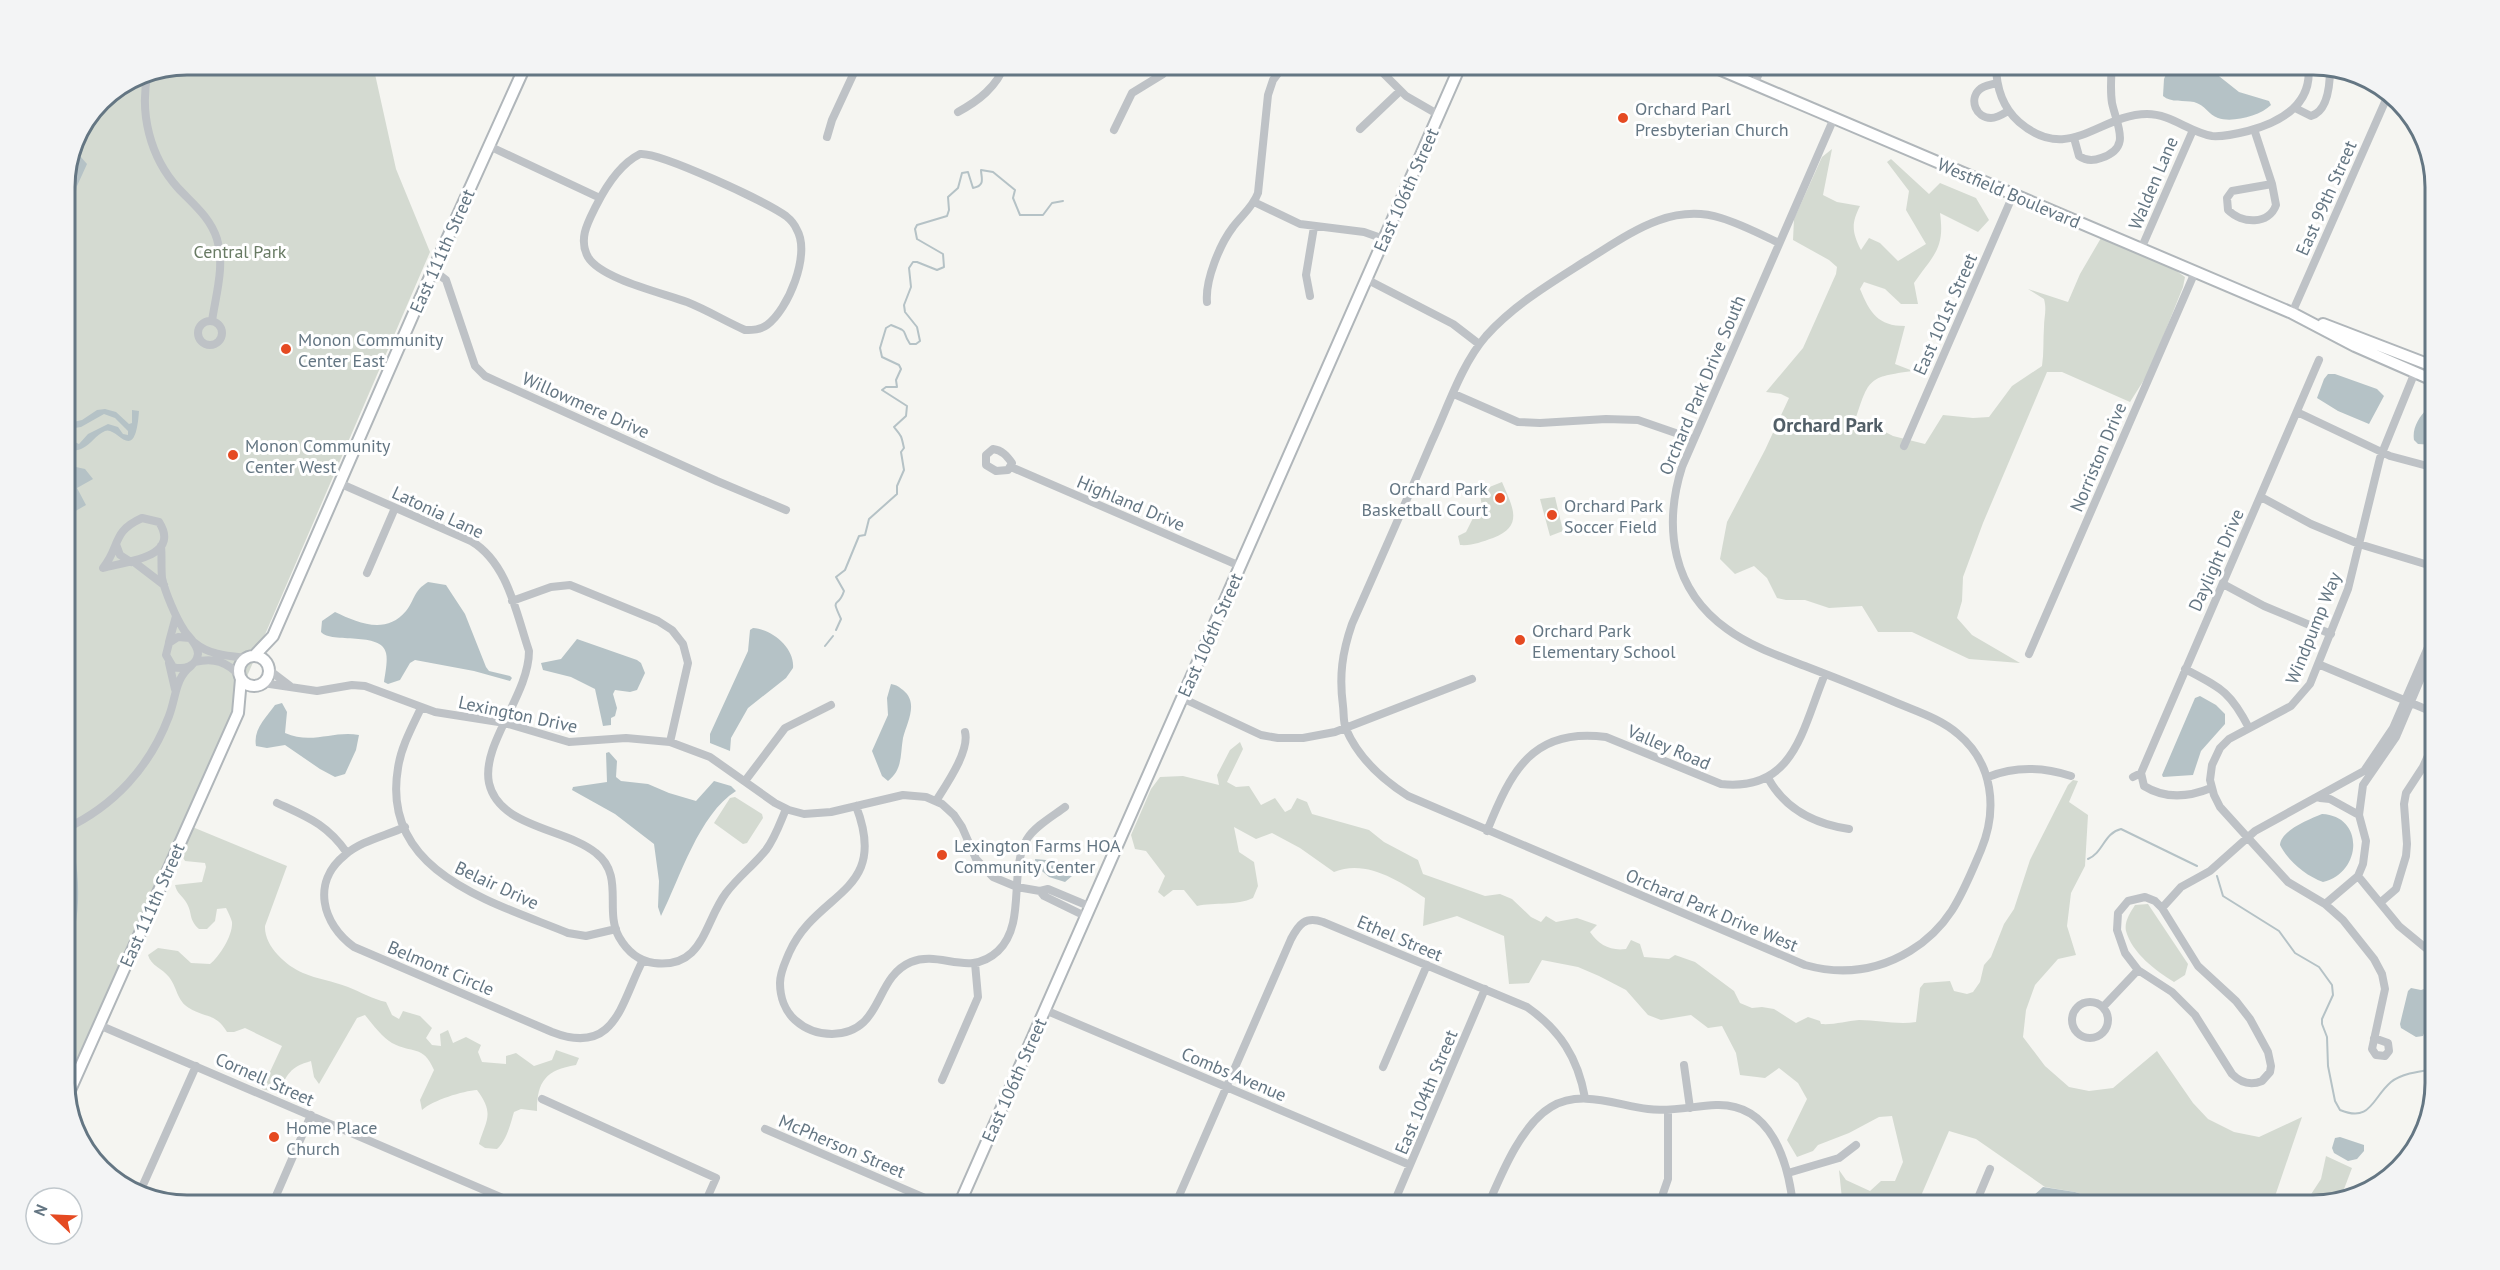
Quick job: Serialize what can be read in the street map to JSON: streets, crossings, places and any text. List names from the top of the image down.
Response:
{
  "streets": {
    "main road": ["East 106th Street", "Westfield Boulevard", "East 111th Street"],
    "street": [
      "Walden Lane",
      "East 99th Street",
      "East 101st Street",
      "Orchard Park Drive South",
      "Willowmere Drive",
      "Norriston Drive",
      "Highland Drive",
      "Latonia Lane",
      "Daylight Drive",
      "Windpump Way",
      "Lexington Drive",
      "Valley Road",
      "Belair Drive",
      "Orchard Park Drive West",
      "Ethel Street",
      "Belmont Circle",
      "Combs Avenue",
      "Cornell Street",
      "East 104th Street",
      "McPherson Street"
    ]
  },
  "crossings": [
    ["Walden Lane", "Westfield Boulevard"],
    ["East 106th Street", "Highland Drive"],
    ["East 106th Street", "Lexington Drive"],
    ["East 106th Street", "Combs Avenue"],
    ["Westfield Boulevard", "East 99th Street"],
    ["Westfield Boulevard", "East 101st Street"],
    ["Westfield Boulevard", "Orchard Park Drive South"],
    ["Westfield Boulevard", "Norriston Drive"],
    ["Westfield Boulevard", "Windpump Way"],
    ["East 111th Street", "Willowmere Drive"],
    ["East 111th Street", "Latonia Lane"],
    ["East 111th Street", "Lexington Drive"],
    ["East 111th Street", "Cornell Street"],
    ["Orchard Park Drive South", "Valley Road"],
    ["Orchard Park Drive South", "Orchard Park Drive West"],
    ["Latonia Lane", "Lexington Drive"],
    ["Latonia Lane", "Belair Drive"],
    ["Lexington Drive", "Belair Drive"],
    ["Valley Road", "Orchard Park Drive West"],
    ["Belair Drive", "Belmont Circle"],
    ["Ethel Street", "Combs Avenue"],
    ["Ethel Street", "East 104th Street"],
    ["Combs Avenue", "East 104th Street"]
  ],
  "districts": ["Orchard Park"],
  "parks": ["Central Park"],
  "places": [
    "Orchard Parl Presbyterian Church",
    "Monon Community Center East",
    "Monon Community Center West",
    "Orchard Park Basketball Court",
    "Orchard Park Soccer Field",
    "Orchard Park Elementary School",
    "Lexington Farms HOA Community Center",
    "Home Place Church"
  ],
  "north": "top left"
}
